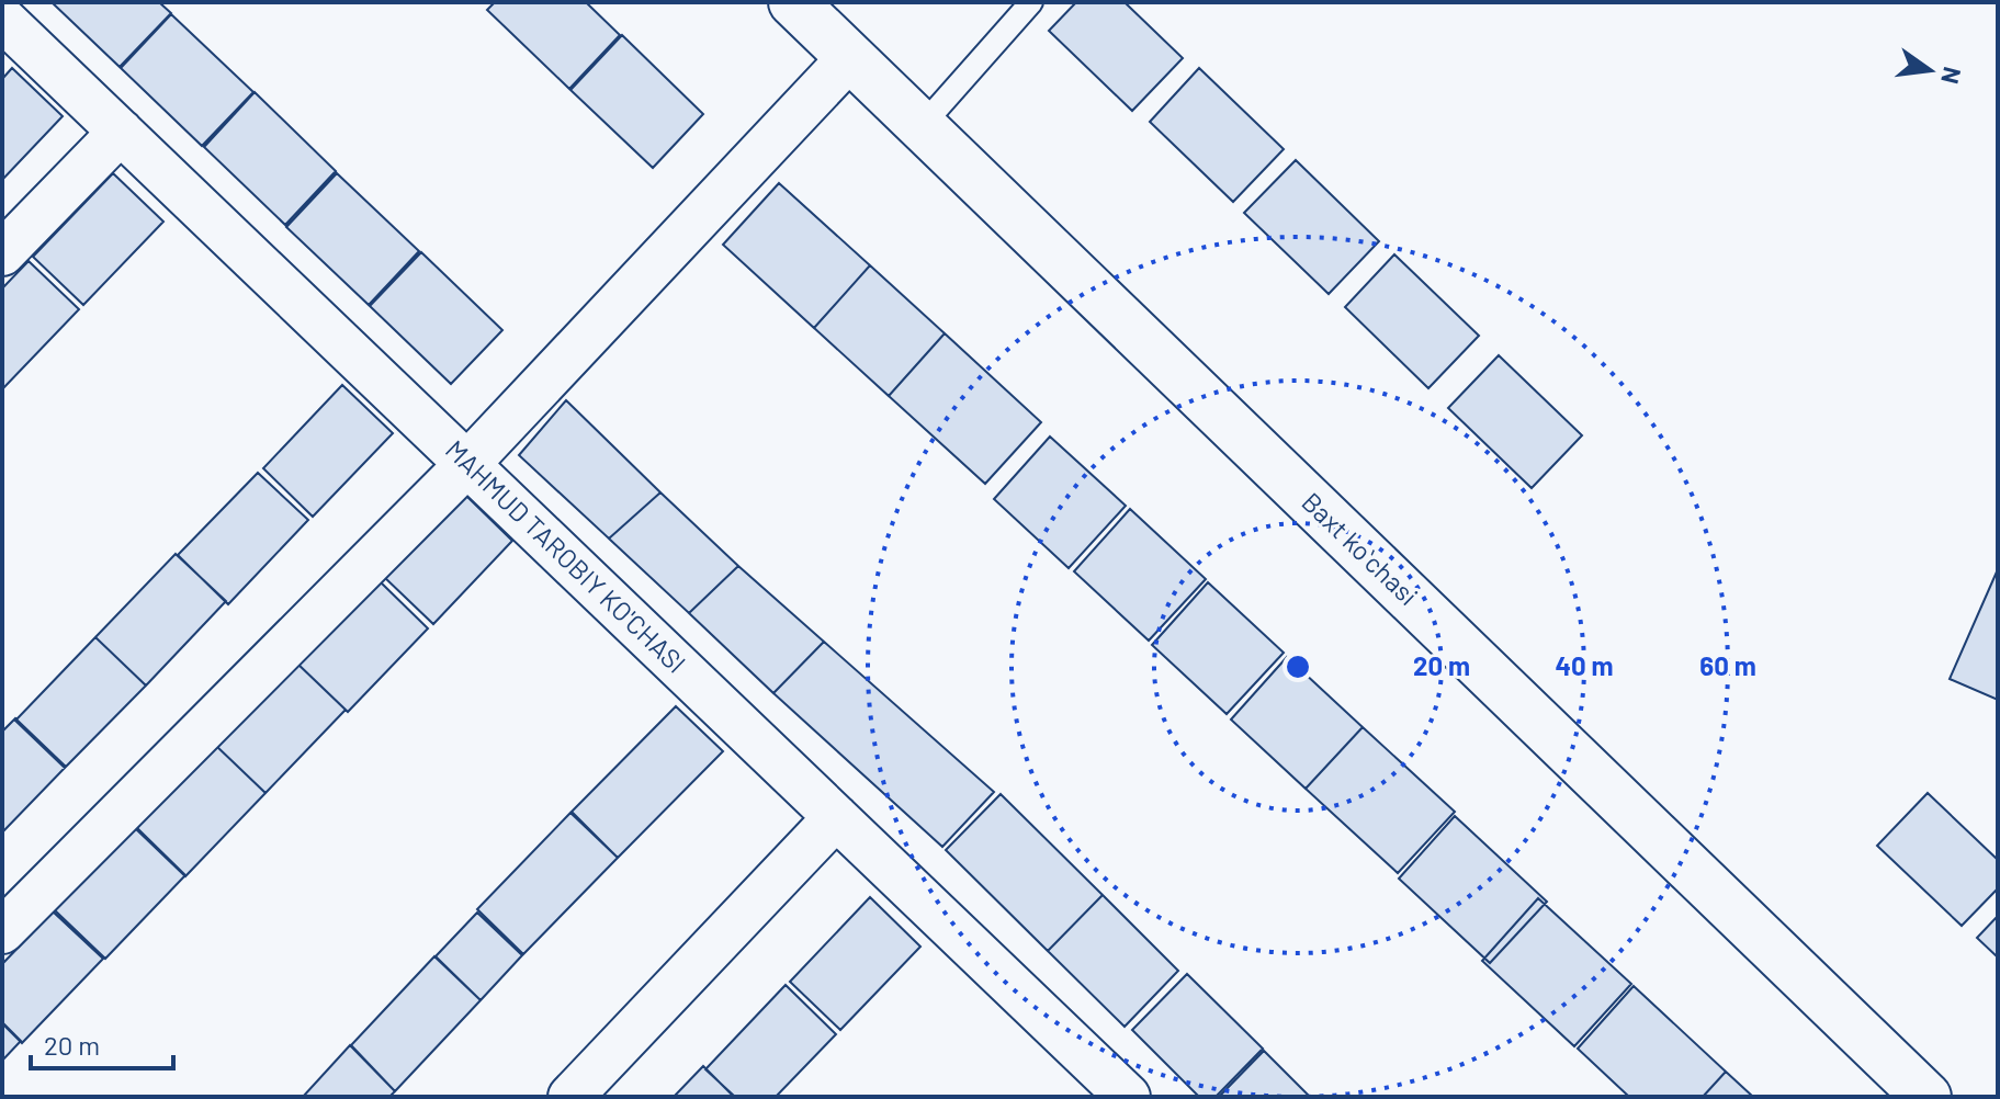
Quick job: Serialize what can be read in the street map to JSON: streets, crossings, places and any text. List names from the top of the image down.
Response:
{
  "streets": {
    "main road": ["Baxt koʻchasi"],
    "street": ["MAHMUD TAROBIY KO'CHASI"]
  },
  "scale_bar": "20 m",
  "north": "right",
  "rings": ["20 m", "40 m", "60 m"]
}
